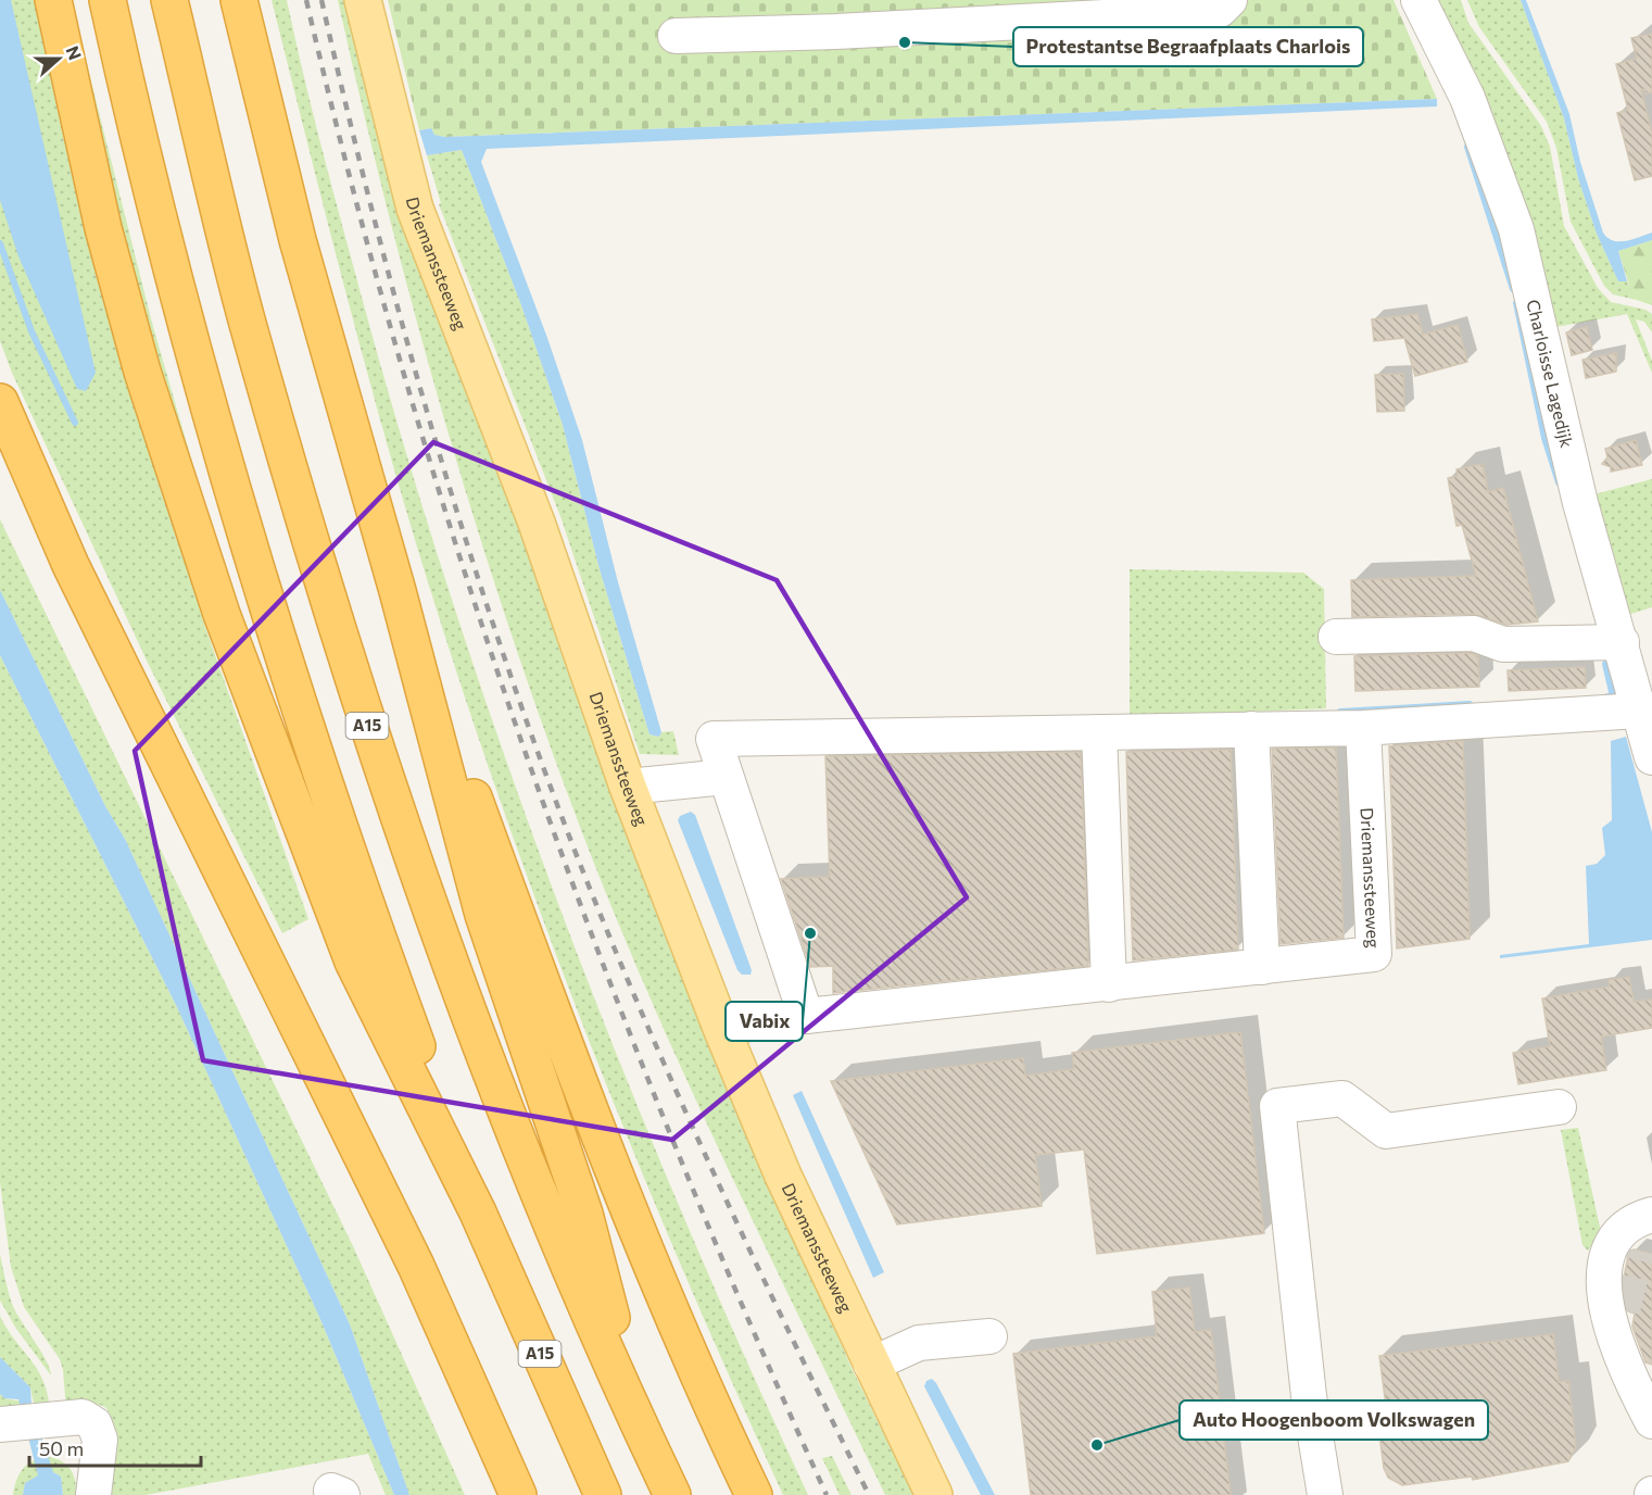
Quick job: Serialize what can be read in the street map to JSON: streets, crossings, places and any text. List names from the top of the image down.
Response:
{
  "streets": {
    "highway": ["A15"],
    "main road": ["Driemanssteeweg"],
    "street": ["Charloisse Lagedijk"]
  },
  "places": ["Protestantse Begraafplaats Charlois", "Vabix", "Auto Hoogenboom Volkswagen"],
  "scale_bar": "50 m",
  "north": "right"
}
